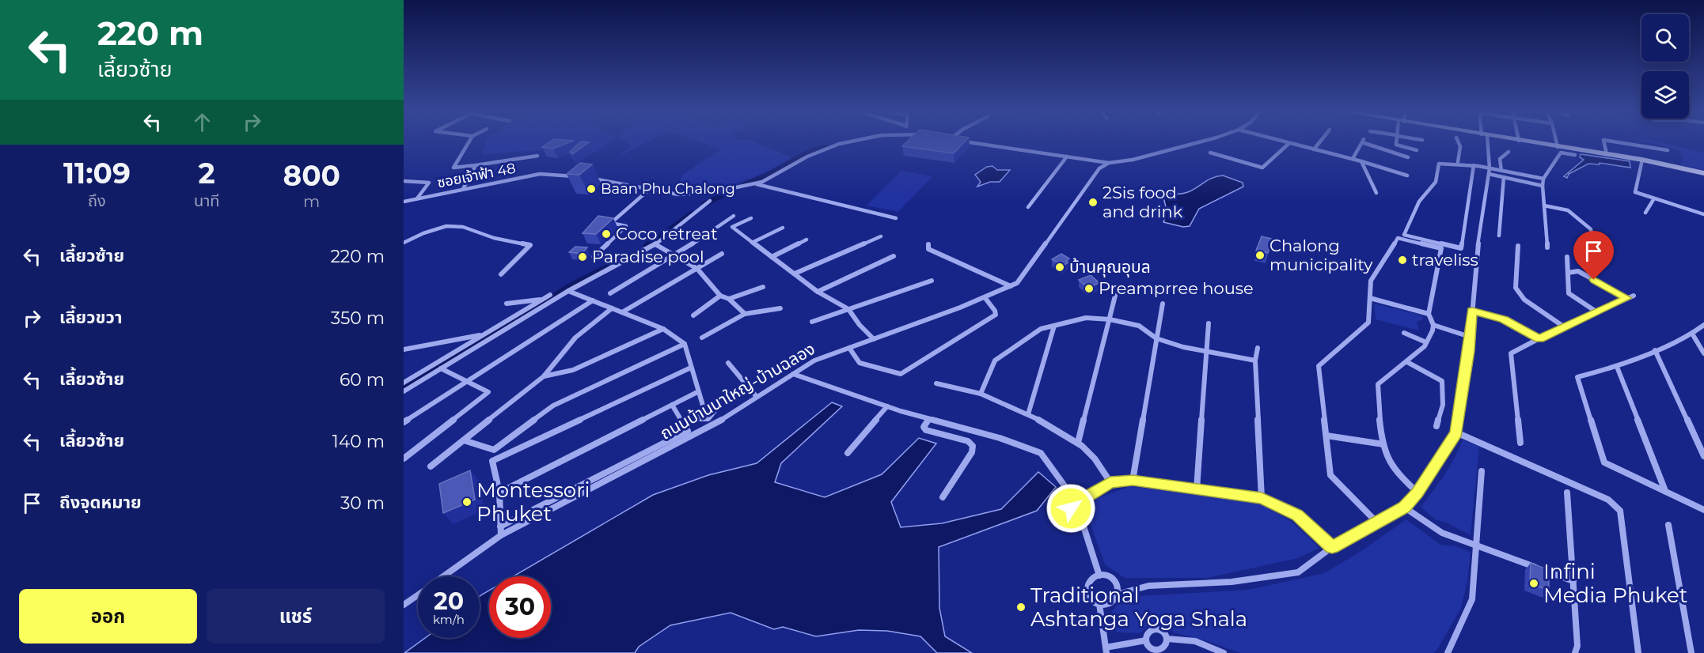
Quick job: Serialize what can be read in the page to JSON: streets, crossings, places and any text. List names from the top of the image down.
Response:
{
  "streets": {
    "street": ["ซอยเจ้าฟ้า 48", "ถนนบ้านนาใหญ่-บ้านฉลอง"]
  },
  "places": [
    "Baan Phu Chalong",
    "2Sis food and drink",
    "Coco retreat",
    "Chalong municipality",
    "Paradise pool",
    "traveliss",
    "บ้านคุณอุบล",
    "Preamprree house",
    "Montessori Phuket",
    "Infini Media Phuket",
    "Traditional Ashtanga Yoga Shala"
  ],
  "page": {
    "turn": ["220 m", "เลี้ยวซ้าย"],
    "eta": [
      "11:09",
      "ถึง",
      "2",
      "นาที",
      "800",
      "m"
    ],
    "list": [
      {
        "name": "เลี้ยวซ้าย",
        "value": "220 m"
      },
      {
        "name": "เลี้ยวขวา",
        "value": "350 m"
      },
      {
        "name": "เลี้ยวซ้าย",
        "value": "60 m"
      },
      {
        "name": "เลี้ยวซ้าย",
        "value": "140 m"
      },
      {
        "name": "ถึงจุดหมาย",
        "value": "30 m"
      }
    ],
    "speed": "20 km/h",
    "limit": "30",
    "buttons": ["ออก", "แชร์"]
  }
}
